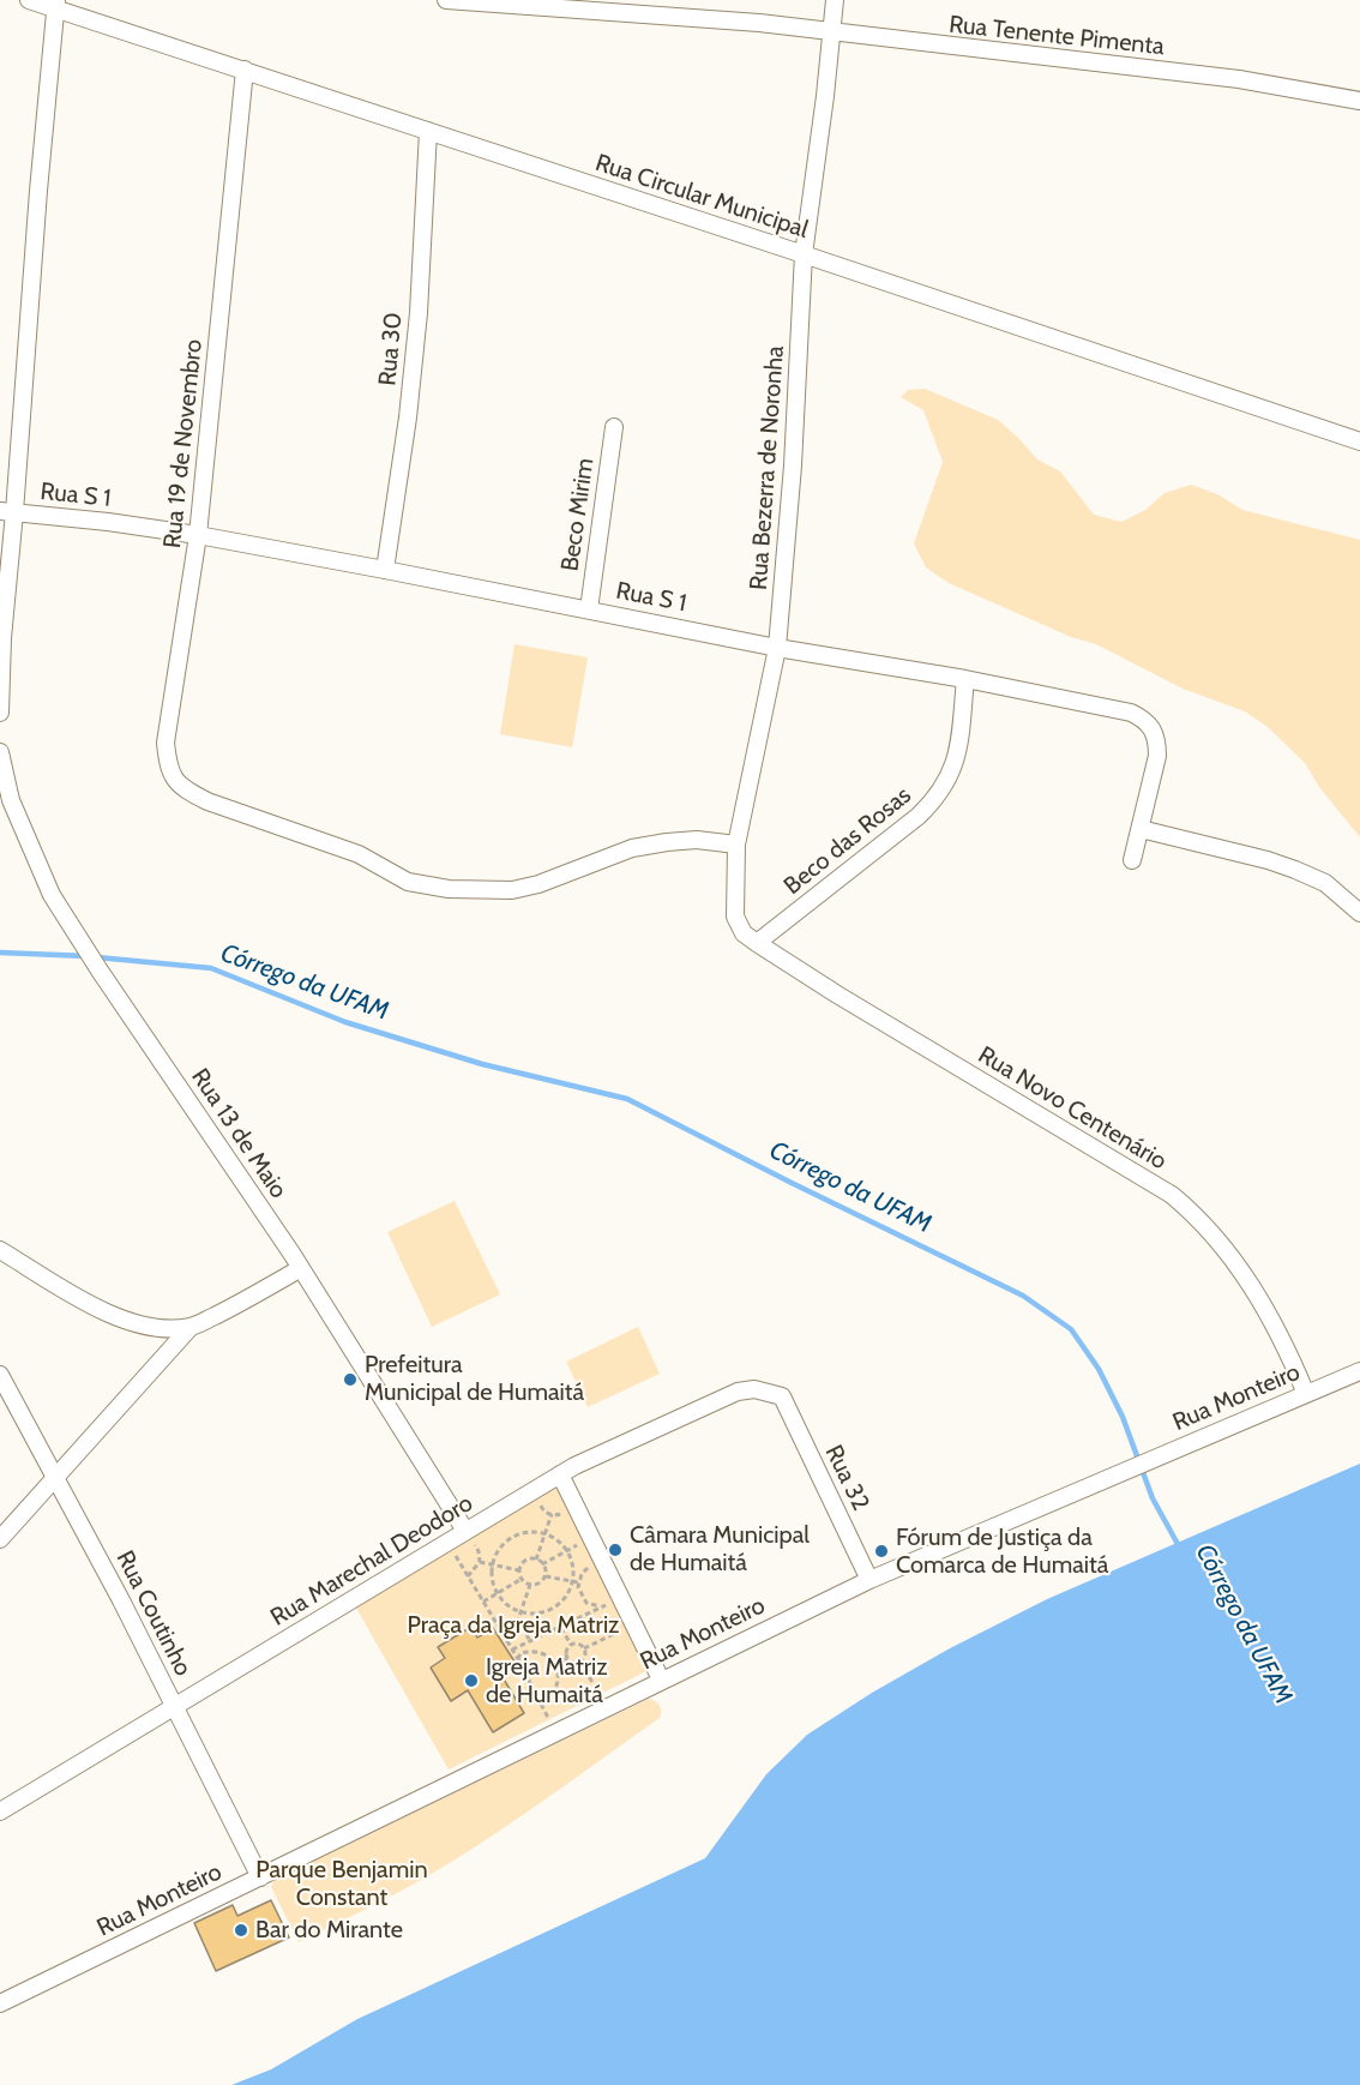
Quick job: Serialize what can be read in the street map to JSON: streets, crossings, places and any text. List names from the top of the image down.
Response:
{
  "streets": {
    "street": [
      "Rua Tenente Pimenta",
      "Rua Circular Municipal",
      "Rua 30",
      "Rua 19 de Novembro",
      "Rua Bezerra de Noronha",
      "Rua S 1",
      "Beco Mirim",
      "Beco das Rosas",
      "Rua Novo Centenário",
      "Rua 13 de Maio",
      "Rua Monteiro",
      "Rua 32",
      "Rua Marechal Deodoro",
      "Rua Coutinho"
    ]
  },
  "crossings": [
    ["Rua Tenente Pimenta", "Rua Bezerra de Noronha"],
    ["Rua Circular Municipal", "Rua 30"],
    ["Rua Circular Municipal", "Rua 19 de Novembro"],
    ["Rua Circular Municipal", "Rua Bezerra de Noronha"],
    ["Rua 30", "Rua S 1"],
    ["Rua 19 de Novembro", "Rua Bezerra de Noronha"],
    ["Rua 19 de Novembro", "Rua S 1"],
    ["Rua Bezerra de Noronha", "Rua S 1"],
    ["Rua Bezerra de Noronha", "Beco das Rosas"],
    ["Rua Bezerra de Noronha", "Rua Novo Centenário"],
    ["Rua S 1", "Beco Mirim"],
    ["Rua S 1", "Beco das Rosas"],
    ["Beco das Rosas", "Rua Novo Centenário"],
    ["Rua Novo Centenário", "Rua Monteiro"],
    ["Rua 13 de Maio", "Rua Marechal Deodoro"],
    ["Rua Monteiro", "Rua 32"],
    ["Rua Monteiro", "Rua Coutinho"],
    ["Rua 32", "Rua Marechal Deodoro"],
    ["Rua Marechal Deodoro", "Rua Coutinho"]
  ],
  "water": ["Córrego da UFAM"],
  "parks": ["Praça da Igreja Matriz", "Parque Benjamin Constant"],
  "places": [
    "Prefeitura Municipal de Humaitá",
    "Câmara Municipal de Humaitá",
    "Fórum de Justiça da Comarca de Humaitá",
    "Igreja Matriz de Humaitá",
    "Bar do Mirante"
  ]
}
